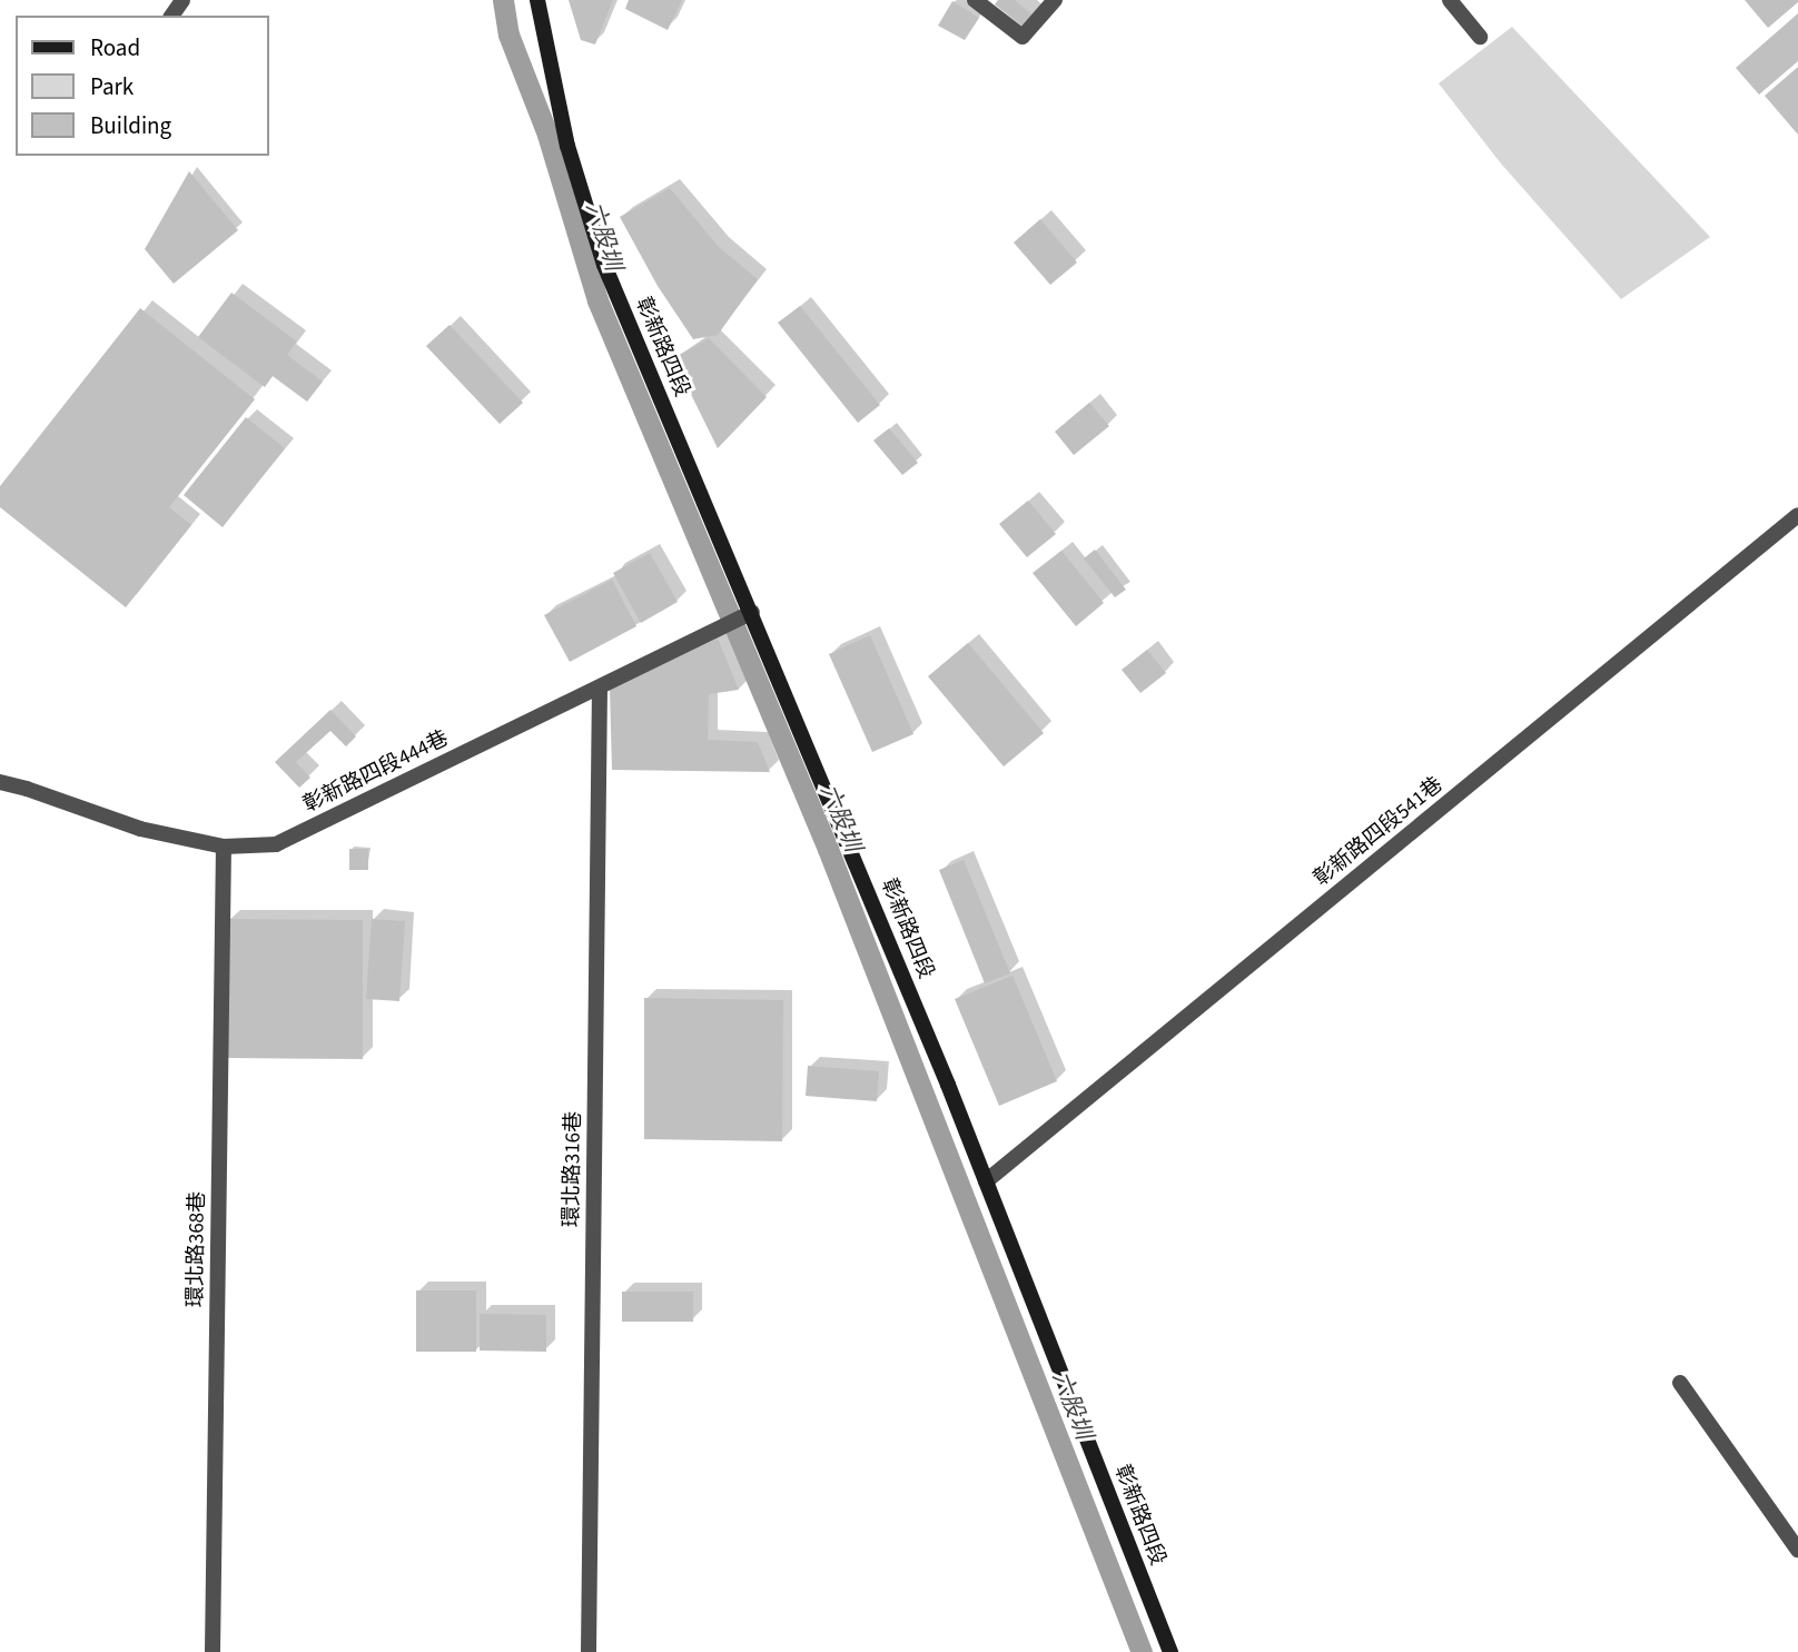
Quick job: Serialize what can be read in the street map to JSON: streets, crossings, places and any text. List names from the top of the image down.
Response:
{
  "streets": {
    "street": [
      "彰新路四段",
      "彰新路四段444巷",
      "彰新路四段541巷",
      "環北路316巷",
      "環北路368巷"
    ]
  },
  "crossings": [
    ["彰新路四段", "彰新路四段444巷"],
    ["彰新路四段", "彰新路四段541巷"],
    ["彰新路四段444巷", "環北路316巷"],
    ["彰新路四段444巷", "環北路368巷"]
  ],
  "water": ["六股圳"],
  "legend": ["Road", "Park", "Building"]
}
